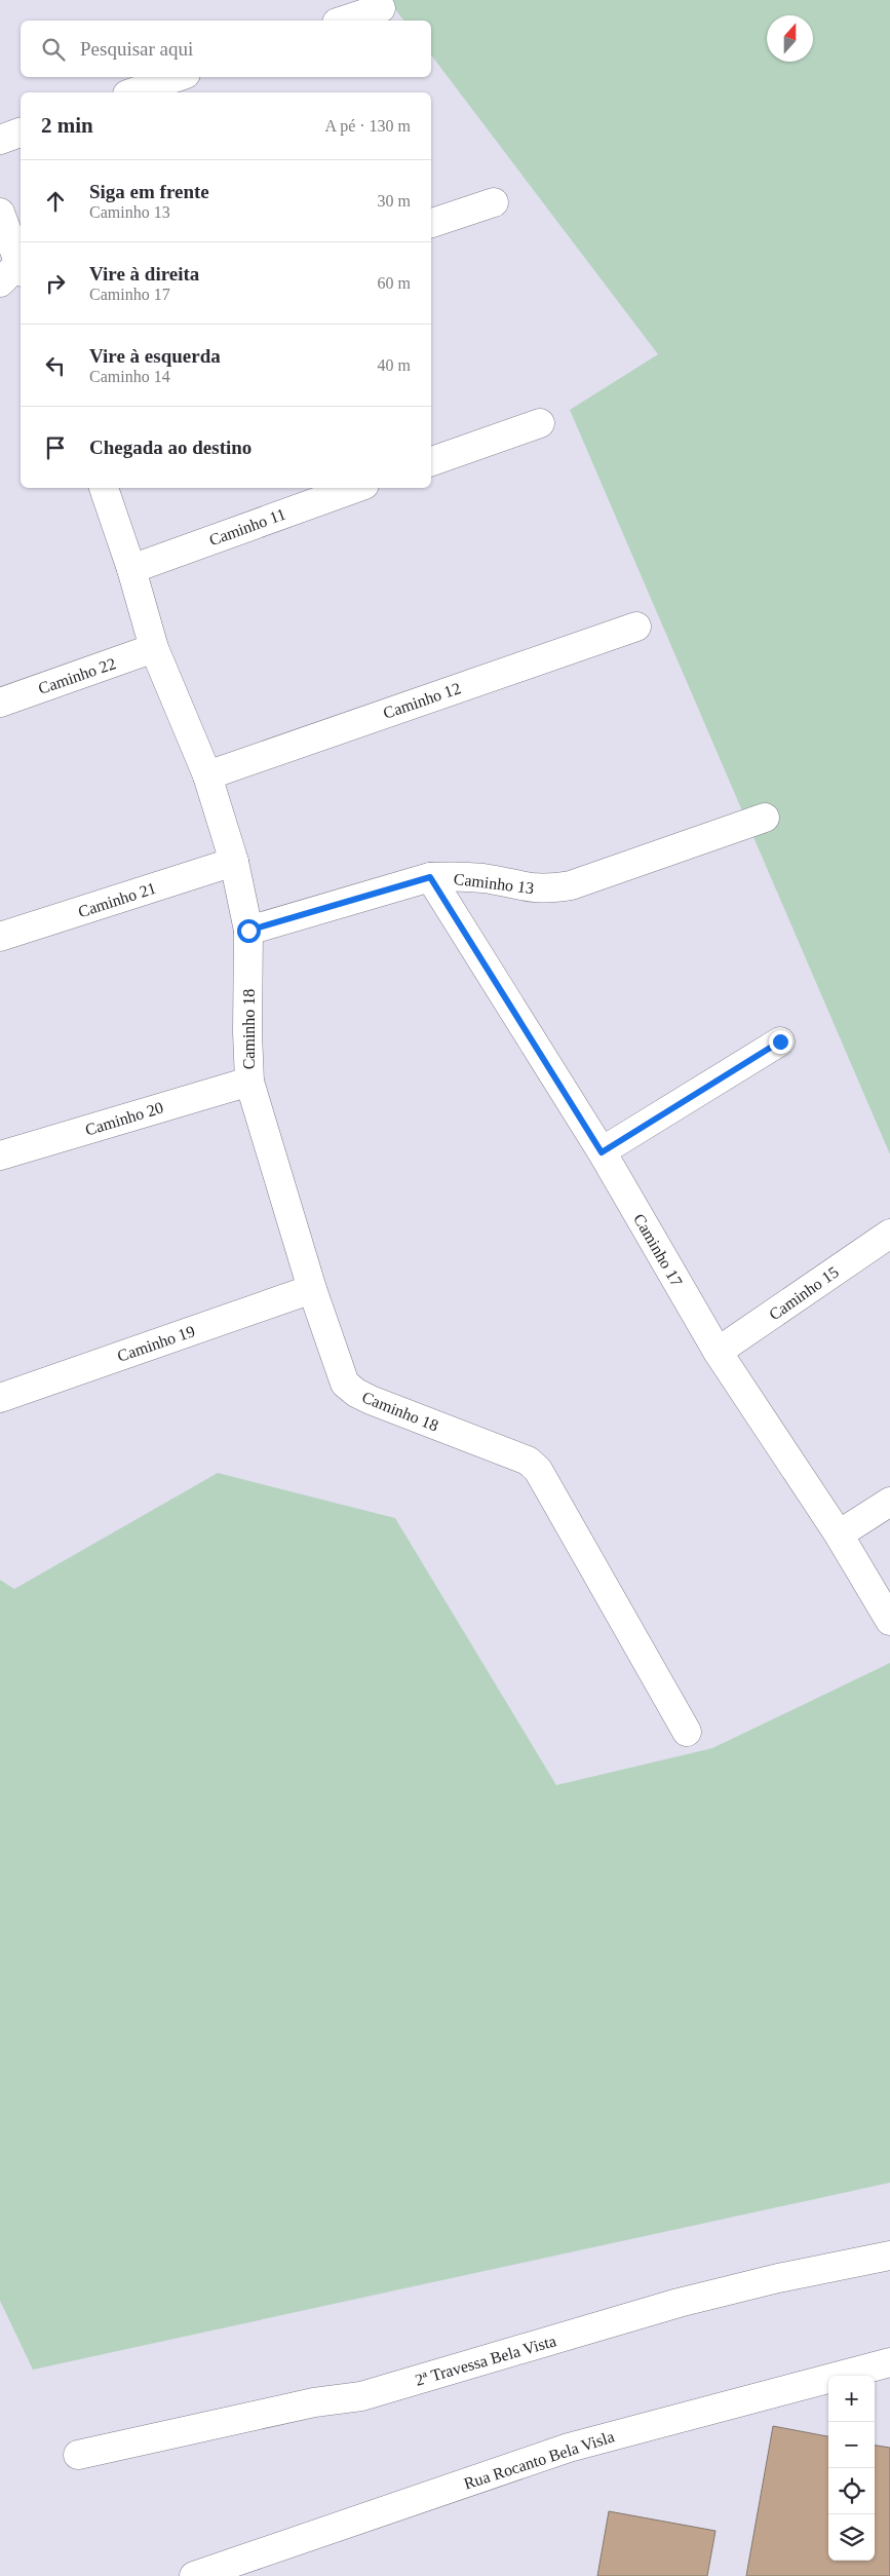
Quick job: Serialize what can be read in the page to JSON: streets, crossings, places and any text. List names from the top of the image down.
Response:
{
  "streets": {
    "street": [
      "Caminho 11",
      "Caminho 22",
      "Caminho 12",
      "Caminho 13",
      "Caminho 21",
      "Caminho 18",
      "Caminho 20",
      "Caminho 17",
      "Caminho 15",
      "Caminho 19",
      "2ª Travessa Bela Vista",
      "Rua Rocanto Bela Visla"
    ]
  },
  "crossings": [
    ["Caminho 11", "Caminho 18"],
    ["Caminho 22", "Caminho 18"],
    ["Caminho 12", "Caminho 18"],
    ["Caminho 13", "Caminho 18"],
    ["Caminho 13", "Caminho 17"],
    ["Caminho 21", "Caminho 18"],
    ["Caminho 18", "Caminho 20"],
    ["Caminho 18", "Caminho 19"],
    ["Caminho 17", "Caminho 15"]
  ],
  "north": "top",
  "page": {
    "search": "Pesquisar aqui",
    "heading": ["2 min", "A pé · 130 m"],
    "list": [
      ["Siga em frente", "Caminho 13", "30 m"],
      ["Vire à direita", "Caminho 17", "60 m"],
      ["Vire à esquerda", "Caminho 14", "40 m"],
      "Chegada ao destino"
    ],
    "map_buttons": ["+", "−"]
  }
}
